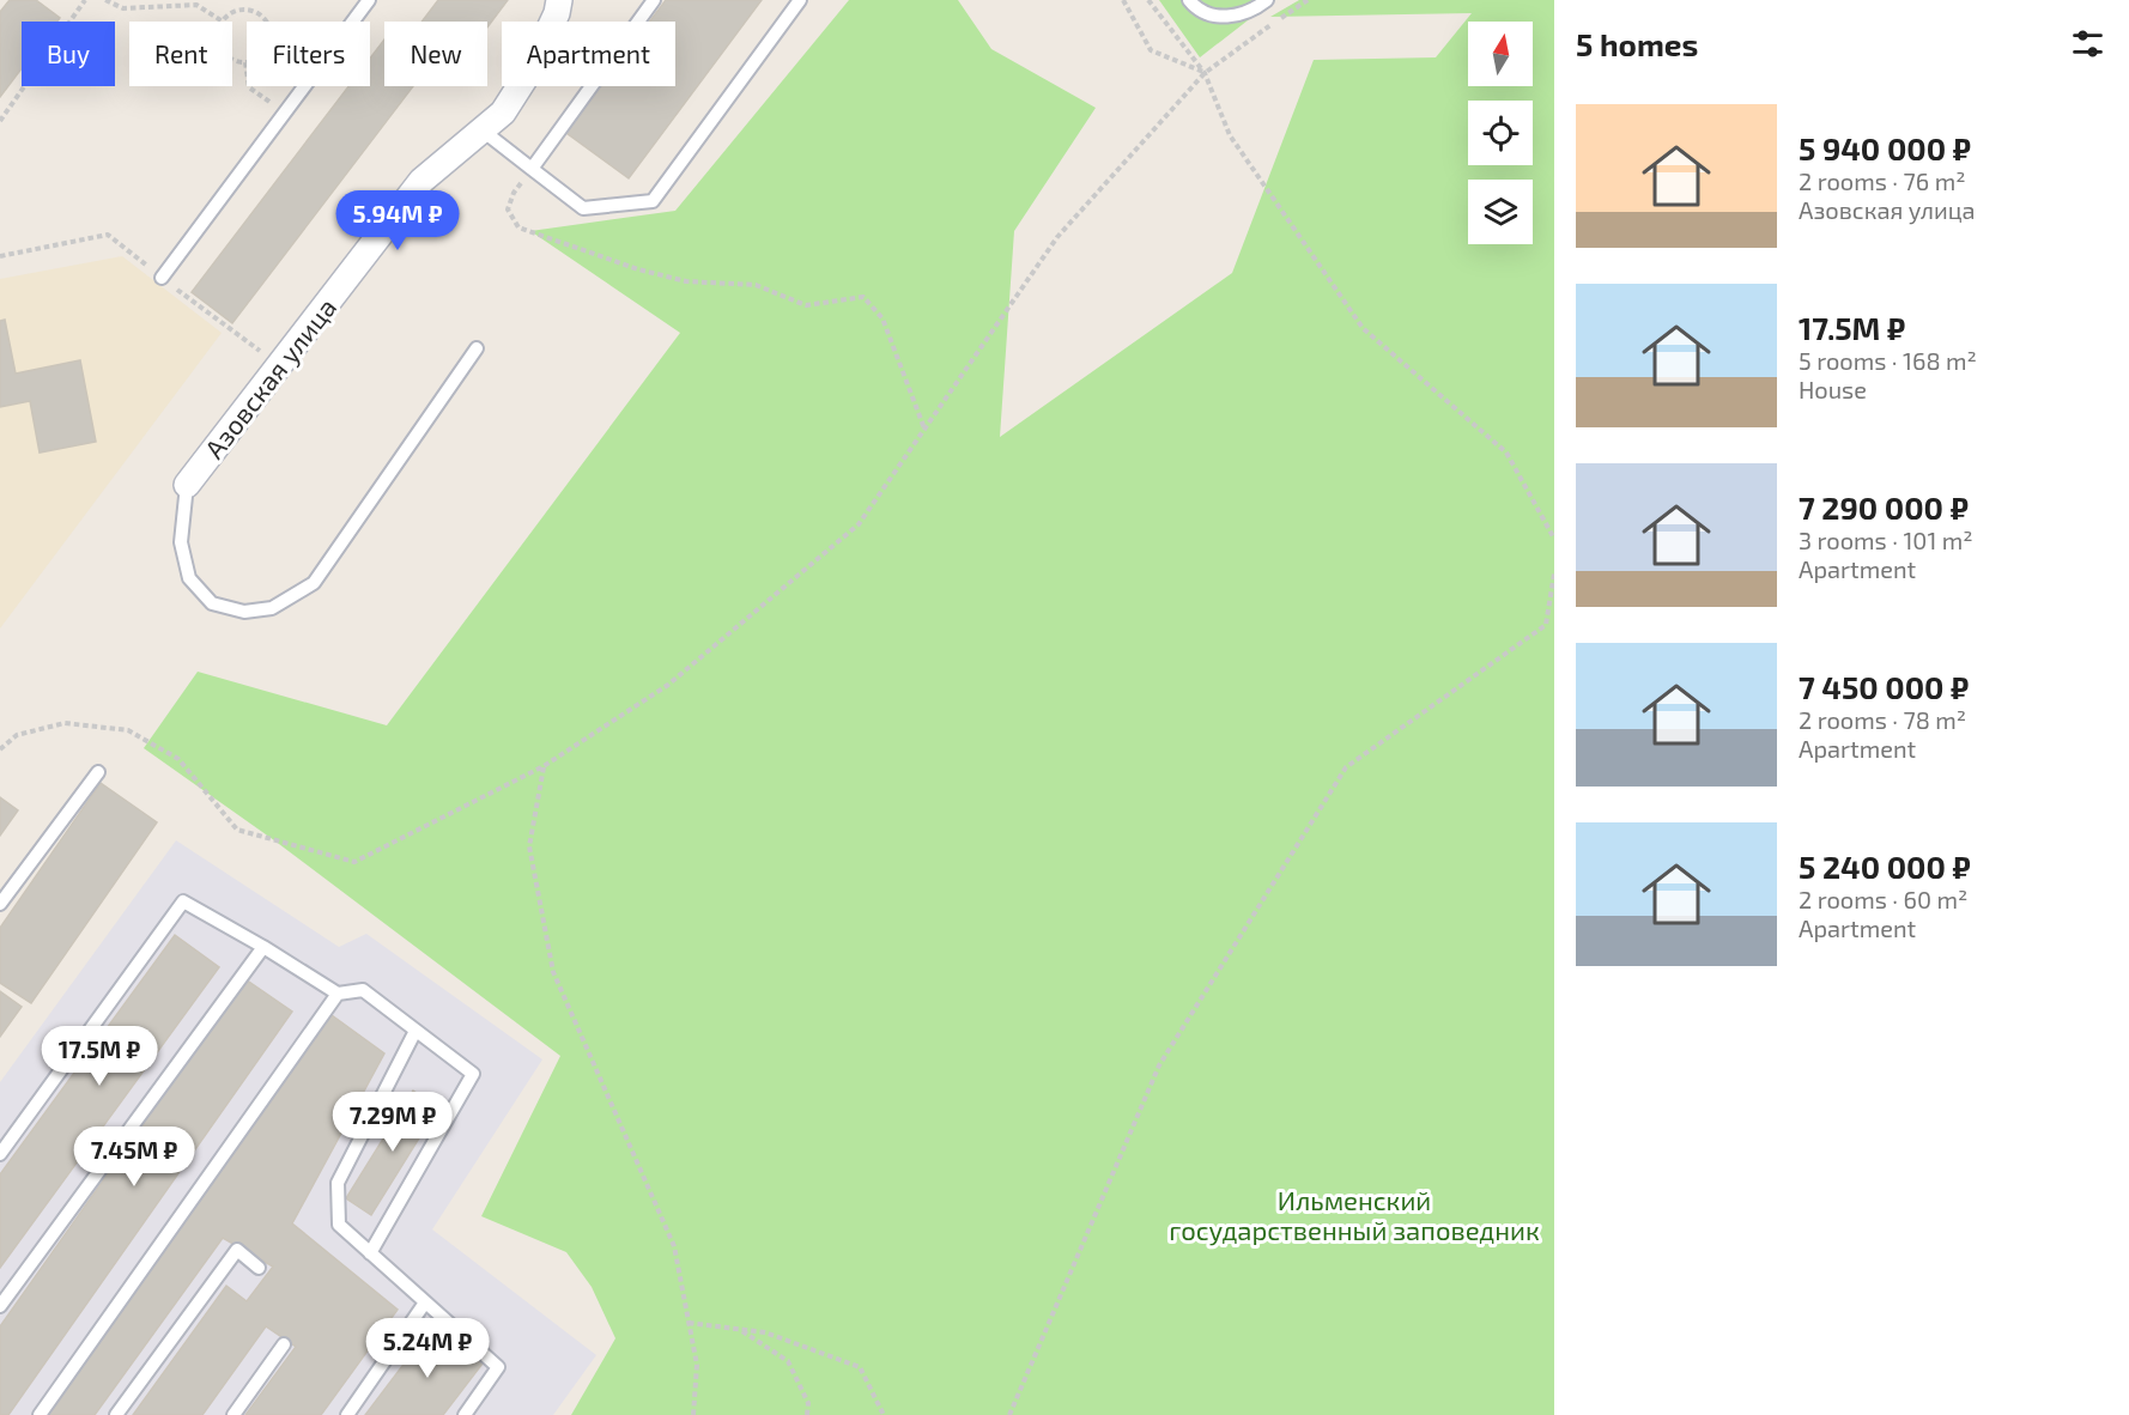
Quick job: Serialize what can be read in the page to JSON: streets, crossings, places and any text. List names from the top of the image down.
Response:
{
  "streets": {
    "street": ["Азовская улица"]
  },
  "parks": ["Ильменский государственный заповедник"],
  "north": "top",
  "page": {
    "heading": "5 homes",
    "chip": [
      "Buy",
      "Rent",
      "Filters",
      "New",
      "Apartment"
    ],
    "list": [
      {
        "name": "5 940 000 ₽",
        "note": "2 rooms · 76 m² · Азовская улица"
      },
      {
        "name": "17.5M ₽",
        "note": "5 rooms · 168 m² · House"
      },
      {
        "name": "7 290 000 ₽",
        "note": "3 rooms · 101 m² · Apartment"
      },
      {
        "name": "7 450 000 ₽",
        "note": "2 rooms · 78 m² · Apartment"
      },
      {
        "name": "5 240 000 ₽",
        "note": "2 rooms · 60 m² · Apartment"
      }
    ],
    "price": [
      "5.94M ₽",
      "17.5M ₽",
      "7.29M ₽",
      "7.45M ₽",
      "5.24M ₽"
    ]
  }
}
